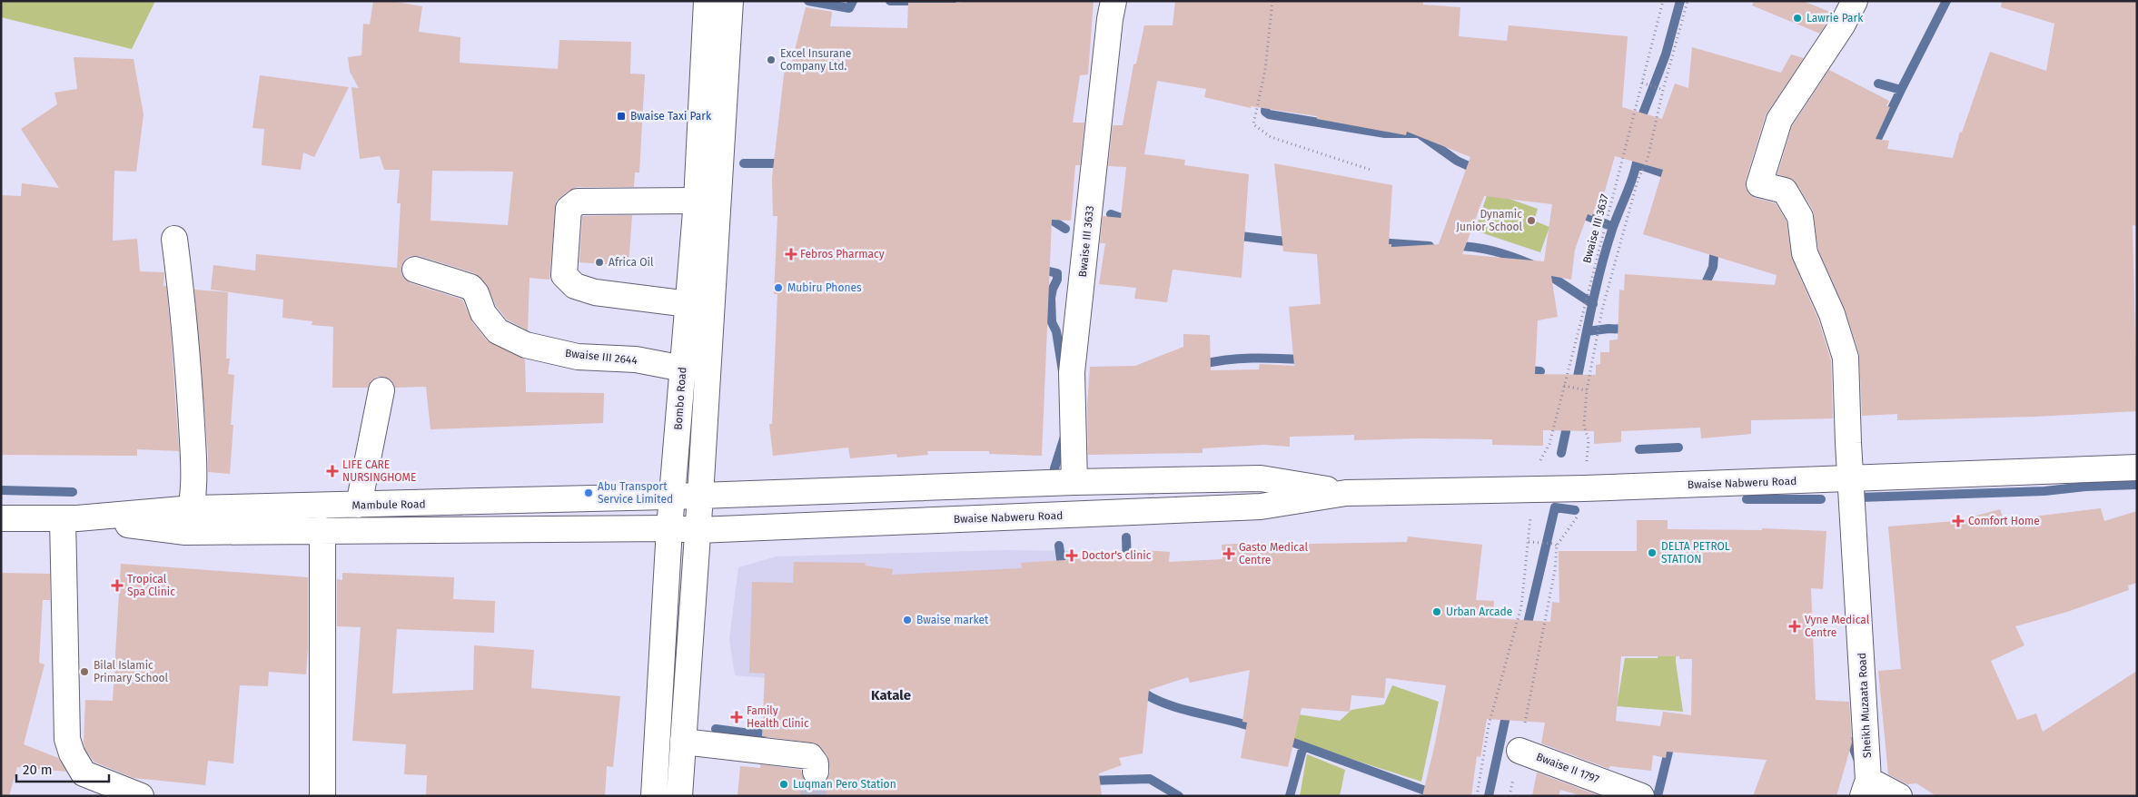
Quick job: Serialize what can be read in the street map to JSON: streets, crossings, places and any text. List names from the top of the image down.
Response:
{
  "streets": {
    "main road": [
      "Bwaise III 3633",
      "Bwaise III 2644",
      "Bombo Road",
      "Bwaise Nabweru Road",
      "Mambule Road",
      "Sheikh Muzaata Road",
      "Bwaise II 1797"
    ],
    "path": ["Bwaise III 3637"]
  },
  "crossings": [
    ["Bwaise III 3633", "Bwaise Nabweru Road"],
    ["Bwaise III 2644", "Bombo Road"],
    ["Bombo Road", "Bwaise Nabweru Road"],
    ["Bombo Road", "Mambule Road"],
    ["Bwaise Nabweru Road", "Mambule Road"],
    ["Bwaise Nabweru Road", "Sheikh Muzaata Road"]
  ],
  "districts": ["Katale"],
  "places": {
    "other": [
      "Lawrie Park",
      "Excel Insurane Company Ltd.",
      "Dynamic Junior School",
      "Africa Oil",
      "Mubiru Phones",
      "Abu Transport Service Limited",
      "DELTA PETROL STATION",
      "Urban Arcade",
      "Bwaise market",
      "Bilal Islamic Primary School",
      "Luqman Pero Station"
    ],
    "transit": ["Bwaise Taxi Park"],
    "health": [
      "Febros Pharmacy",
      "LIFE CARE NURSINGHOME",
      "Comfort Home",
      "Gasto Medical Centre",
      "Doctor's clinic",
      "Tropical Spa Clinic",
      "Vyne Medical Centre",
      "Family Health Clinic"
    ]
  },
  "scale_bar": "20 m"
}
